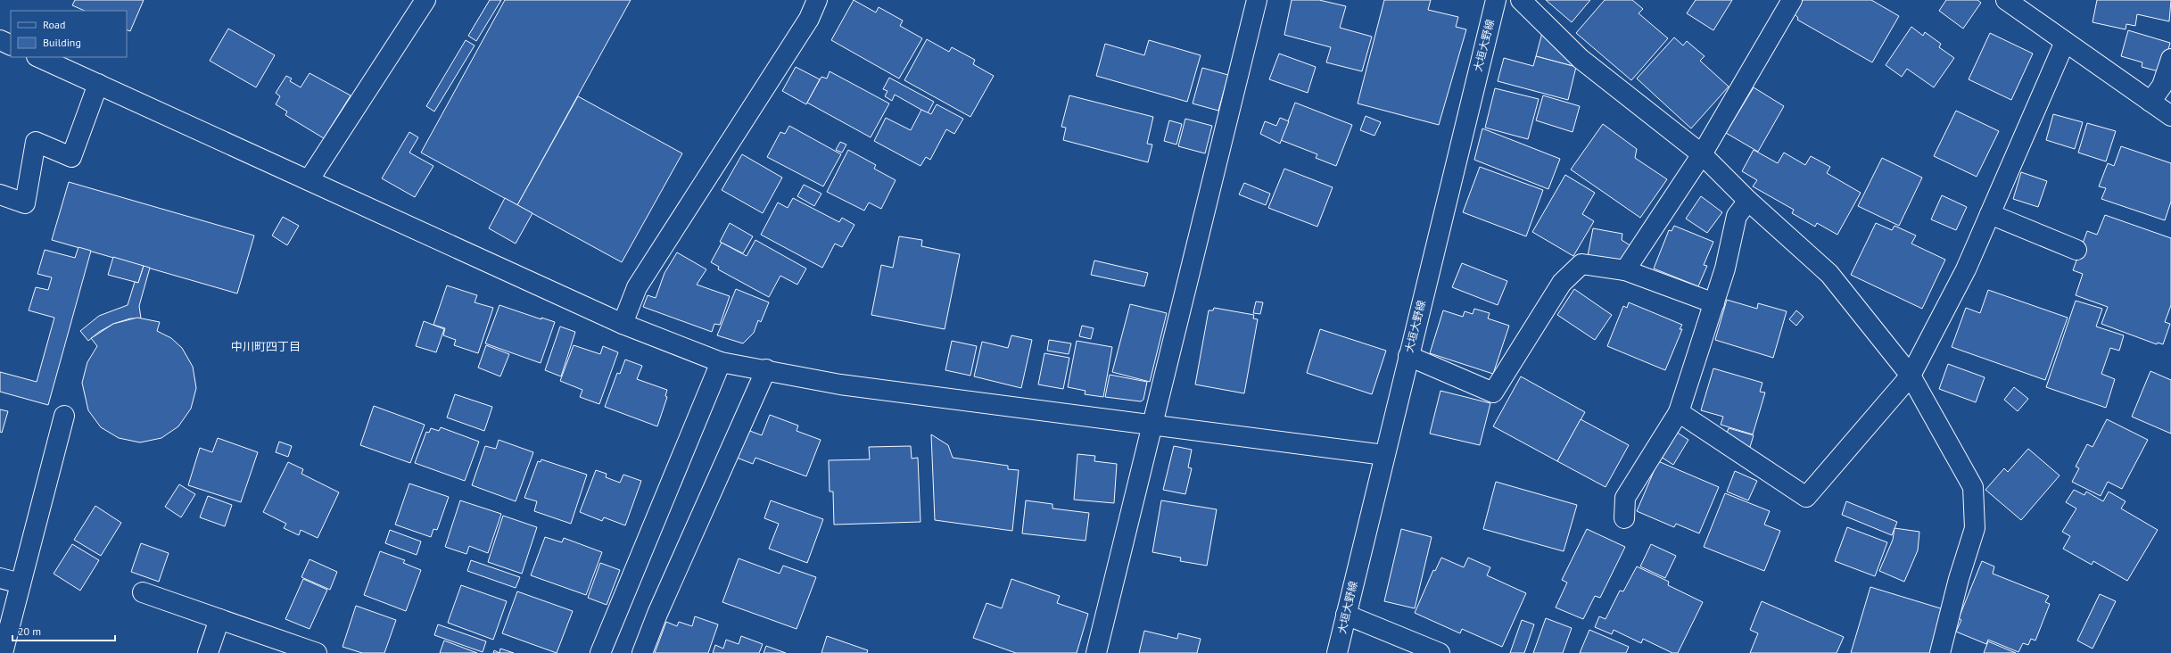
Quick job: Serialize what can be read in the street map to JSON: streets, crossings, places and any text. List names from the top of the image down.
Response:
{
  "streets": {
    "street": ["大垣大野線"]
  },
  "districts": ["中川町四丁目"],
  "legend": ["Road", "Building"],
  "scale_bar": "20 m"
}
